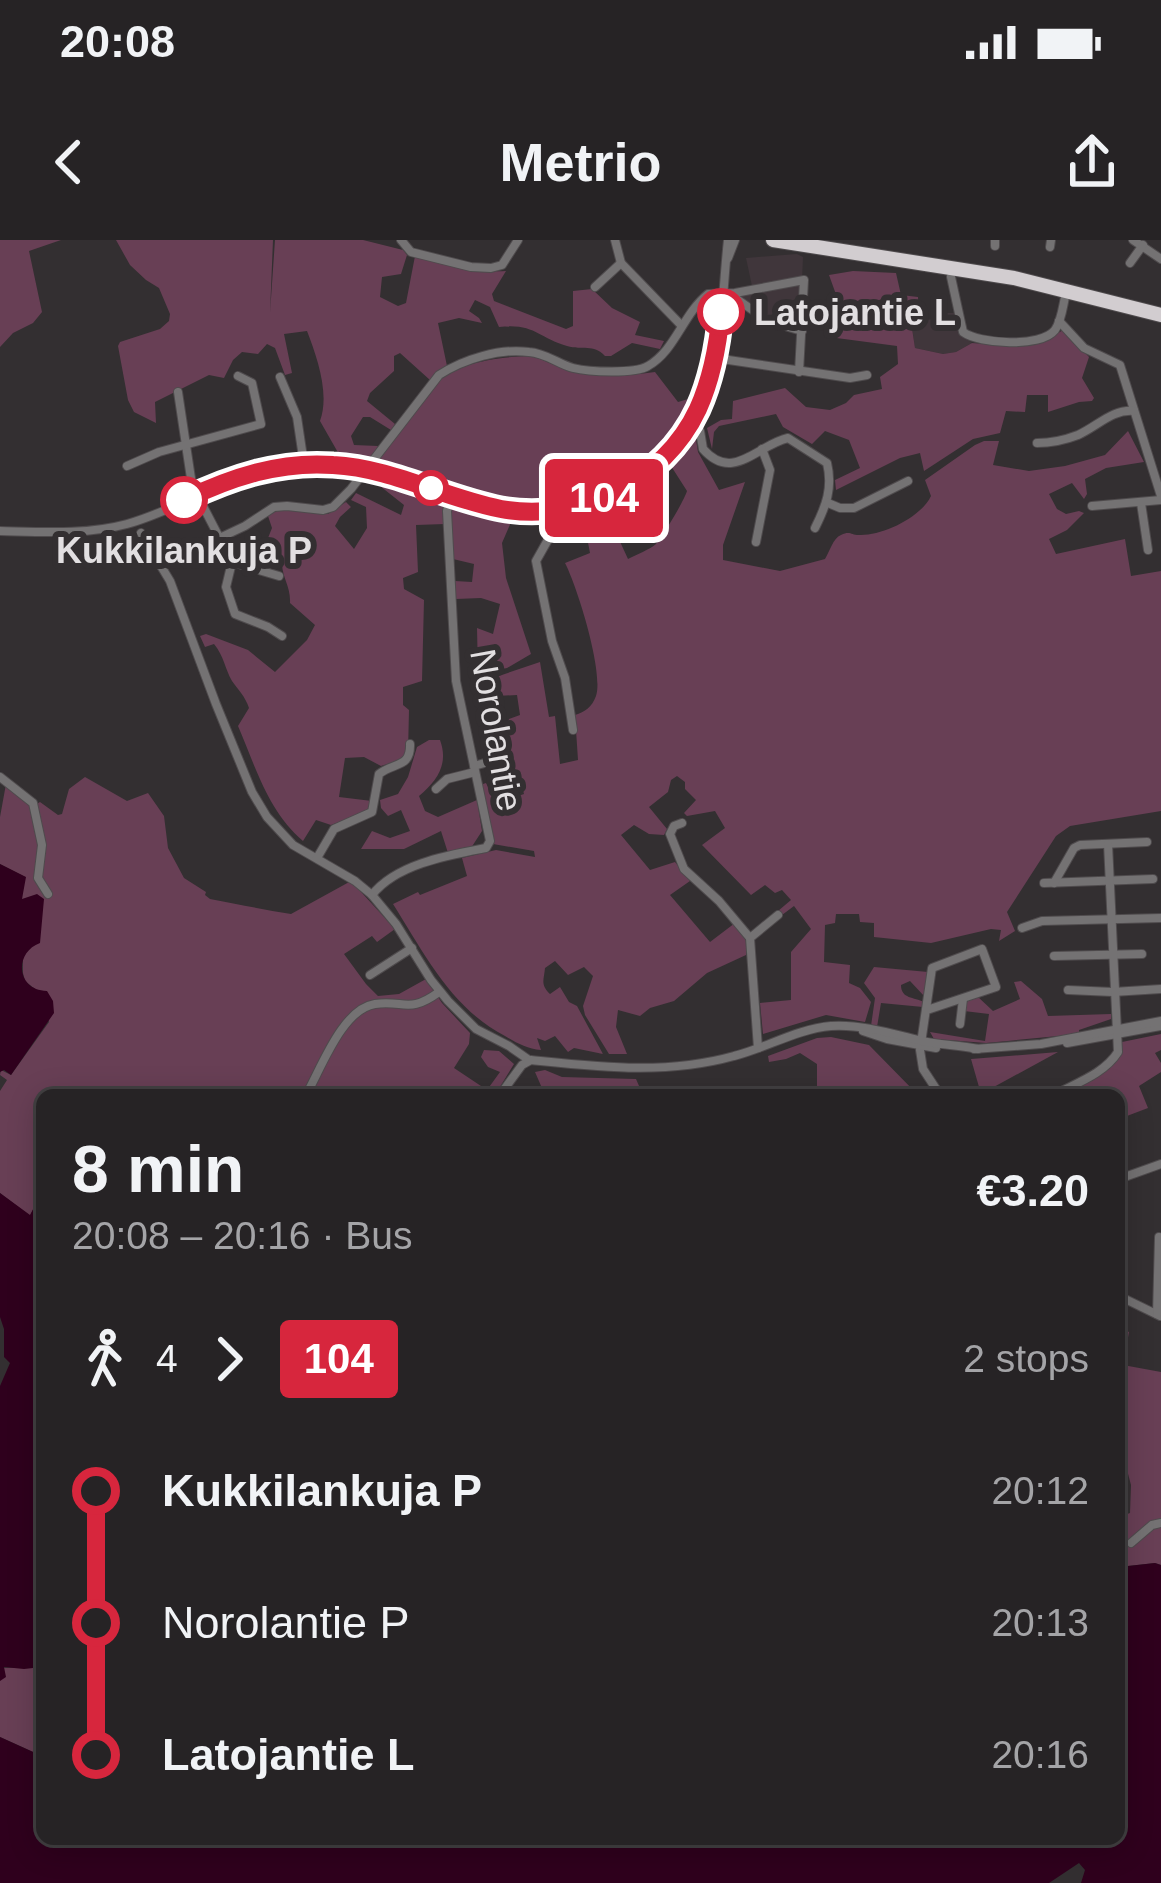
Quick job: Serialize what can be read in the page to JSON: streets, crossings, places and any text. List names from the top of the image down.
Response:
{
  "streets": {
    "street": ["Norolantie"]
  },
  "places": ["Latojantie L", "Kukkilankuja P"],
  "lines": ["bus line 104"],
  "page": {
    "status": "20:08",
    "header": "Metrio",
    "on_map": "104",
    "heading": ["8 min", "20:08 – 20:16 · Bus", "€3.20"],
    "legs": ["4", "104", "2 stops"],
    "list": [
      {
        "name": "Kukkilankuja P",
        "value": "20:12"
      },
      {
        "name": "Norolantie P",
        "value": "20:13"
      },
      {
        "name": "Latojantie L",
        "value": "20:16"
      }
    ]
  }
}
